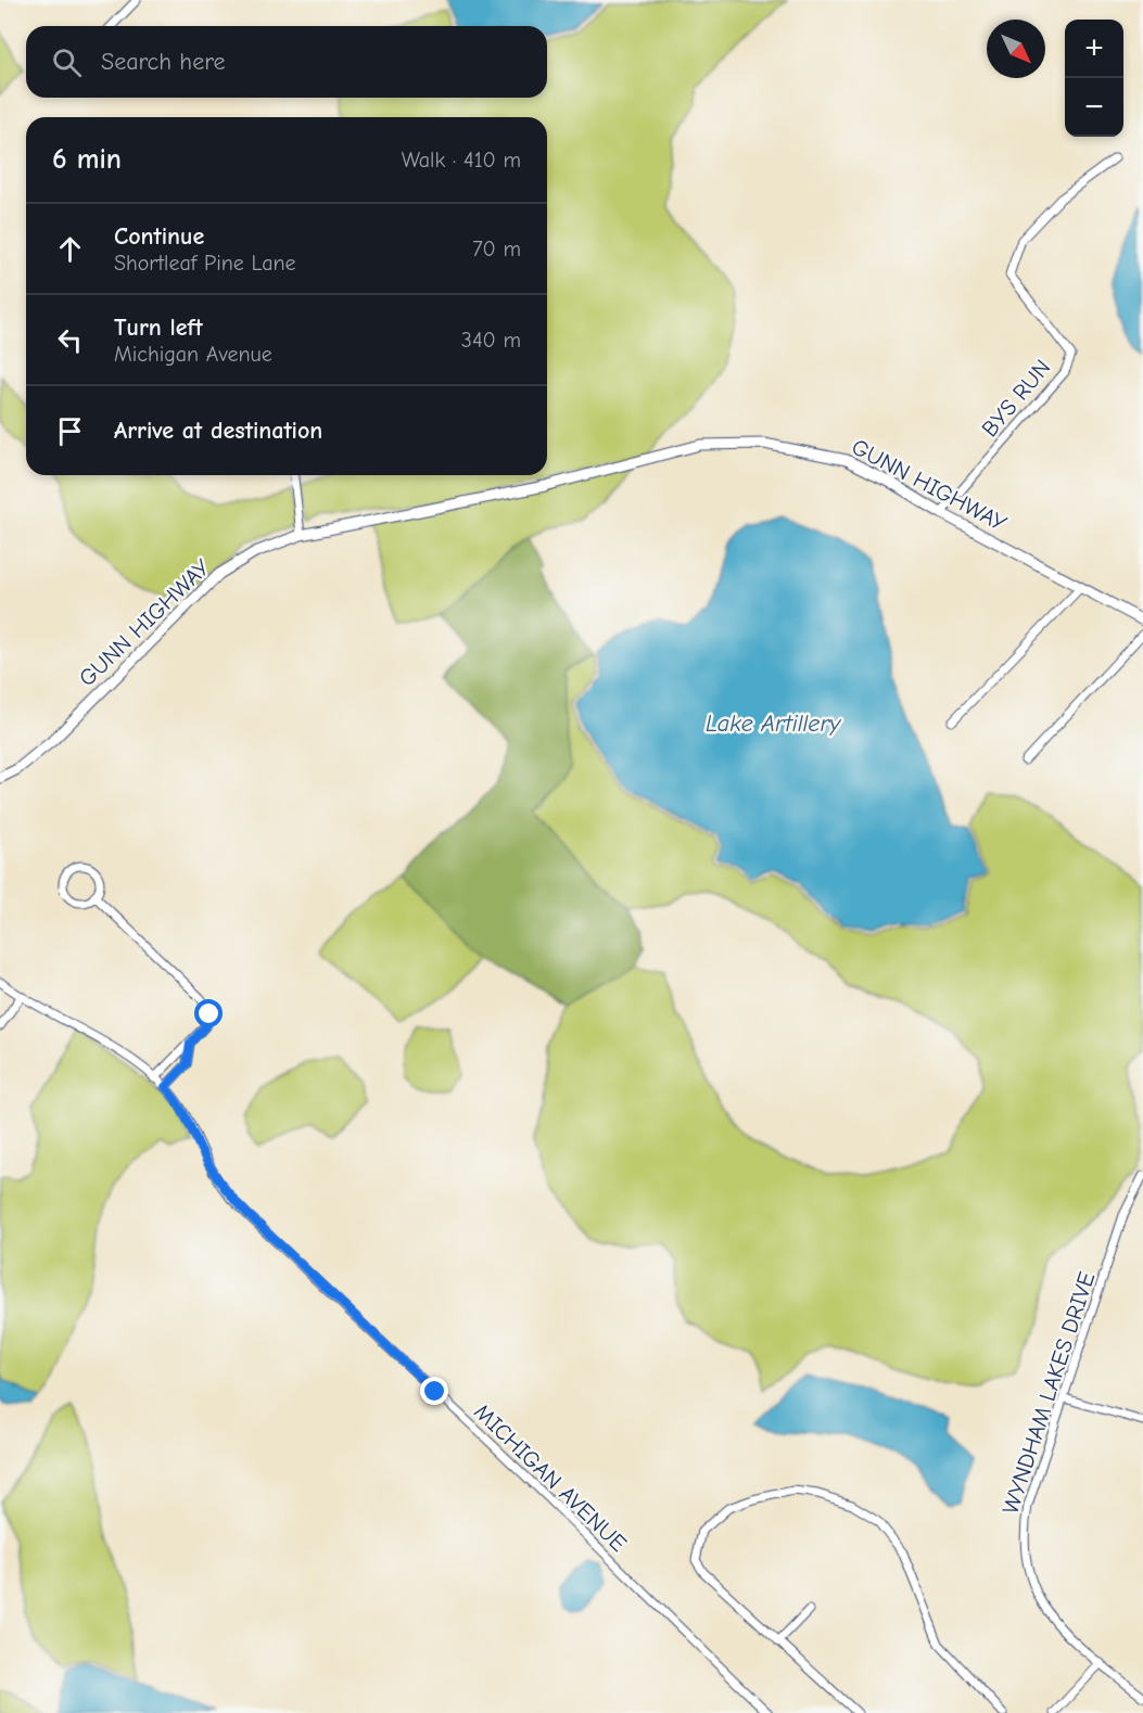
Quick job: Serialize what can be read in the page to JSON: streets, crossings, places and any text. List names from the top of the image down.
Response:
{
  "streets": {
    "main road": ["GUNN HIGHWAY"],
    "street": ["BYS RUN", "WYNDHAM LAKES DRIVE", "MICHIGAN AVENUE"]
  },
  "crossings": [
    ["BYS RUN", "GUNN HIGHWAY"]
  ],
  "water": ["Lake Artillery"],
  "north": "bottom right",
  "page": {
    "map_buttons": ["+", "−"],
    "search": "Search here",
    "heading": ["6 min", "Walk · 410 m"],
    "list": [
      ["Continue", "Shortleaf Pine Lane", "70 m"],
      ["Turn left", "Michigan Avenue", "340 m"],
      "Arrive at destination"
    ]
  }
}
